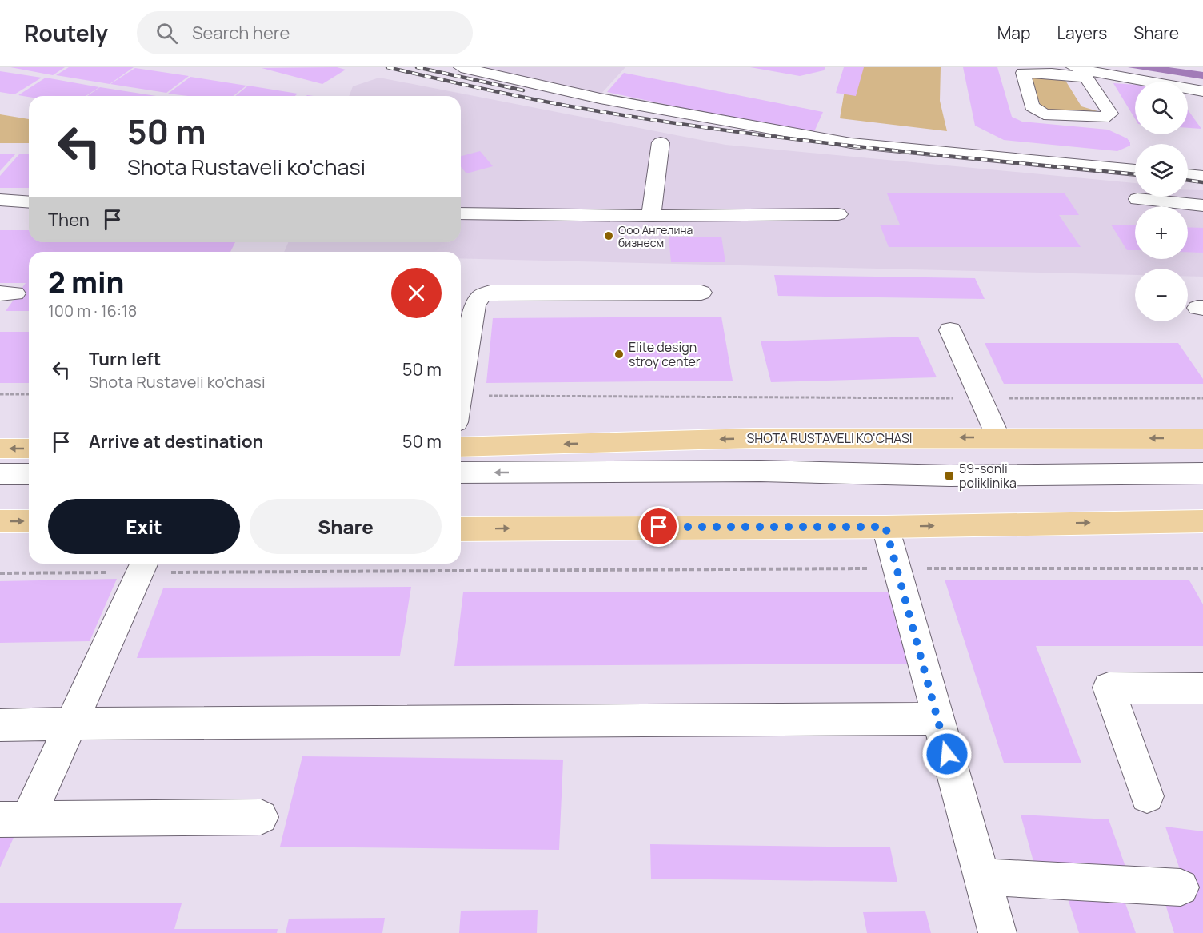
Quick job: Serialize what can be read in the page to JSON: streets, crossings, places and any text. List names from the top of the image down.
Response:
{
  "streets": {
    "main road": ["SHOTA RUSTAVELI KO'CHASI"]
  },
  "places": {
    "other": ["Ооо Ангелина бизнесм", "Elite design stroy center"],
    "transit": ["59-sonli poliklinika"]
  },
  "page": {
    "header": "Routely",
    "search": "Search here",
    "nav": ["Map", "Layers", "Share"],
    "map_buttons": ["+", "−"],
    "turn": ["50 m", "Shota Rustaveli ko'chasi"],
    "then": "Then",
    "heading": ["2 min", "100 m · 16:18"],
    "list": [
      {
        "name": "Turn left",
        "note": "Shota Rustaveli ko'chasi",
        "value": "50 m"
      },
      {
        "name": "Arrive at destination",
        "value": "50 m"
      }
    ],
    "buttons": ["Exit", "Share"]
  }
}
